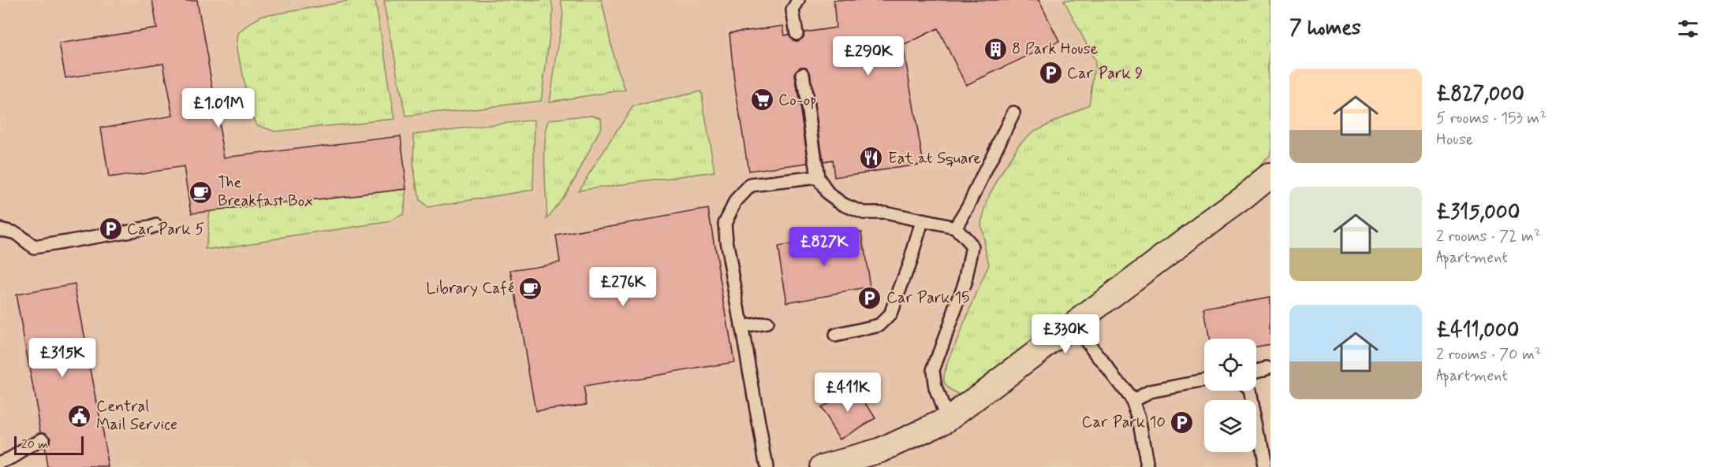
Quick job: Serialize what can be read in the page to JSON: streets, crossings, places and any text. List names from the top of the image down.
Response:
{
  "places": {
    "building": ["8 Park House"],
    "parking": [
      "Car Park 9",
      "Car Park 5",
      "Car Park 15",
      "Car Park 10"
    ],
    "supermarket": ["Co-op"],
    "restaurant": ["Eat at Square"],
    "cafe": ["The Breakfast Box", "Library Café"],
    "public building": ["Central Mail Service"]
  },
  "scale_bar": "20 m",
  "page": {
    "heading": "7 homes",
    "price": [
      "£290K",
      "£1.01M",
      "£827K",
      "£276K",
      "£330K",
      "£315K",
      "£411K"
    ],
    "list": [
      {
        "name": "£827,000",
        "note": "5 rooms · 153 m² · House"
      },
      {
        "name": "£315,000",
        "note": "2 rooms · 72 m² · Apartment"
      },
      {
        "name": "£411,000",
        "note": "2 rooms · 70 m² · Apartment"
      }
    ],
    "scale": "20 m"
  }
}
